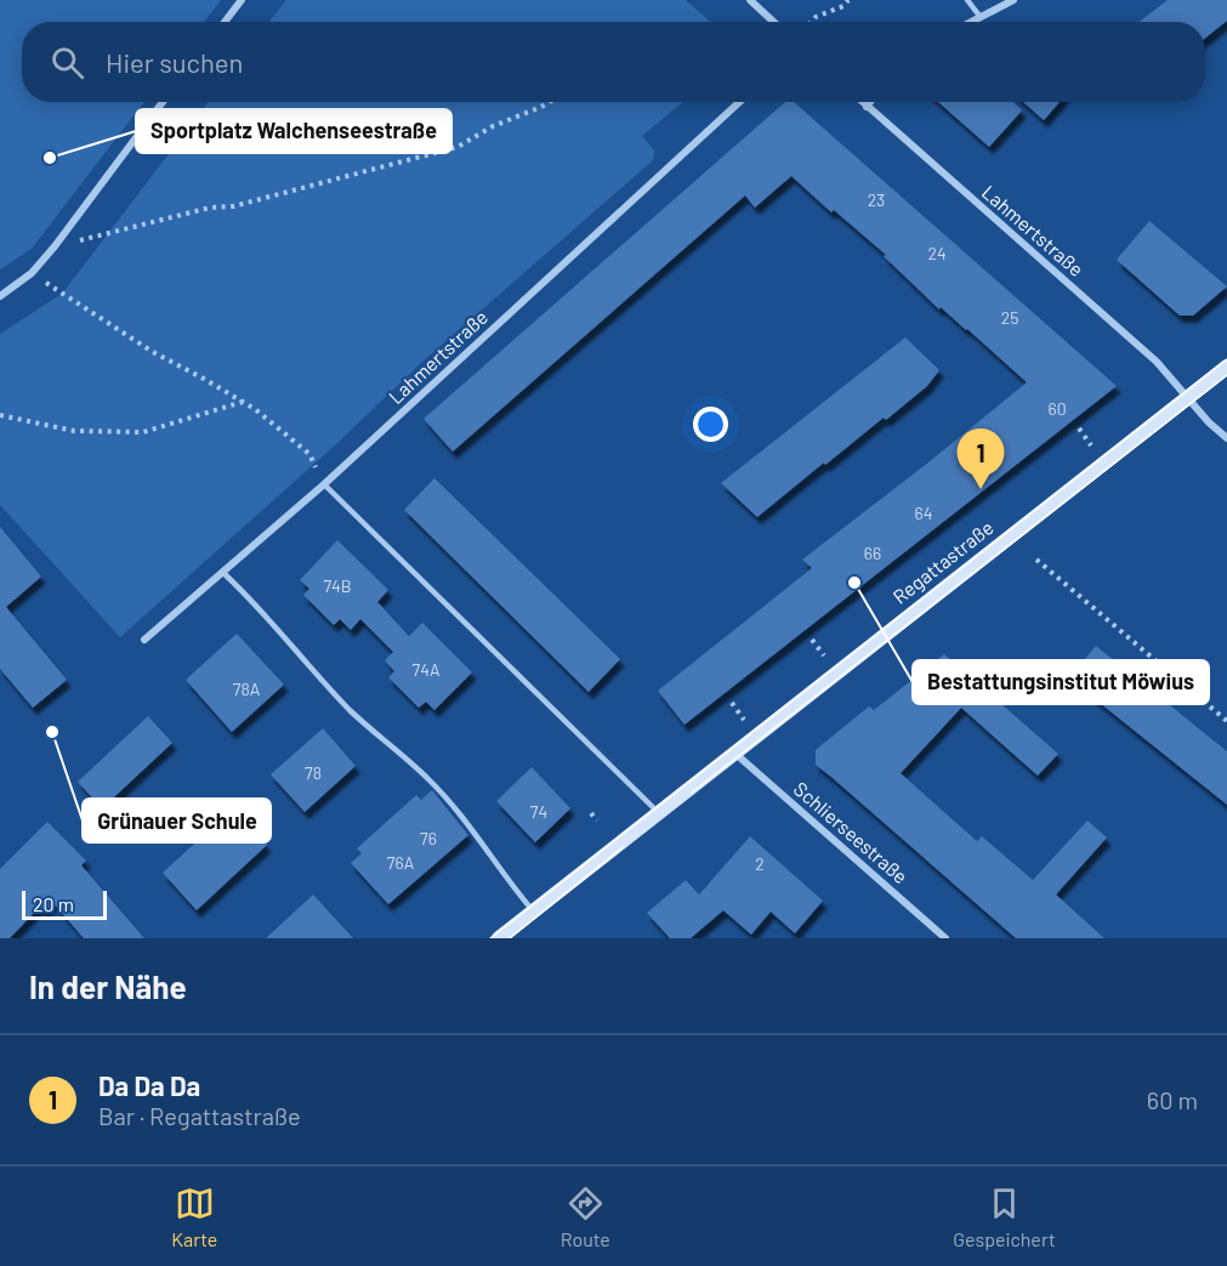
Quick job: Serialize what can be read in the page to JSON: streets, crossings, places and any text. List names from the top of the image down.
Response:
{
  "streets": {
    "main road": ["Regattastraße"],
    "street": ["Lahmertstraße", "Schlierseestraße"]
  },
  "crossings": [
    ["Lahmertstraße", "Regattastraße"],
    ["Regattastraße", "Schlierseestraße"]
  ],
  "places": ["Sportplatz Walchenseestraße", "Bestattungsinstitut Möwius", "Grünauer Schule"],
  "house_numbers": [
    "23",
    "24",
    "25",
    "60",
    "64",
    "66",
    "74B",
    "74A",
    "78A",
    "78",
    "74",
    "76",
    "76A",
    "2"
  ],
  "scale_bar": "20 m",
  "page": {
    "search": "Hier suchen",
    "pins": "1",
    "scale": "20 m",
    "heading": "In der Nähe",
    "list": [
      {
        "mark": "1",
        "name": "Da Da Da",
        "note": "Bar · Regattastraße",
        "value": "60 m"
      }
    ],
    "nav": ["Karte", "Route", "Gespeichert"]
  }
}
